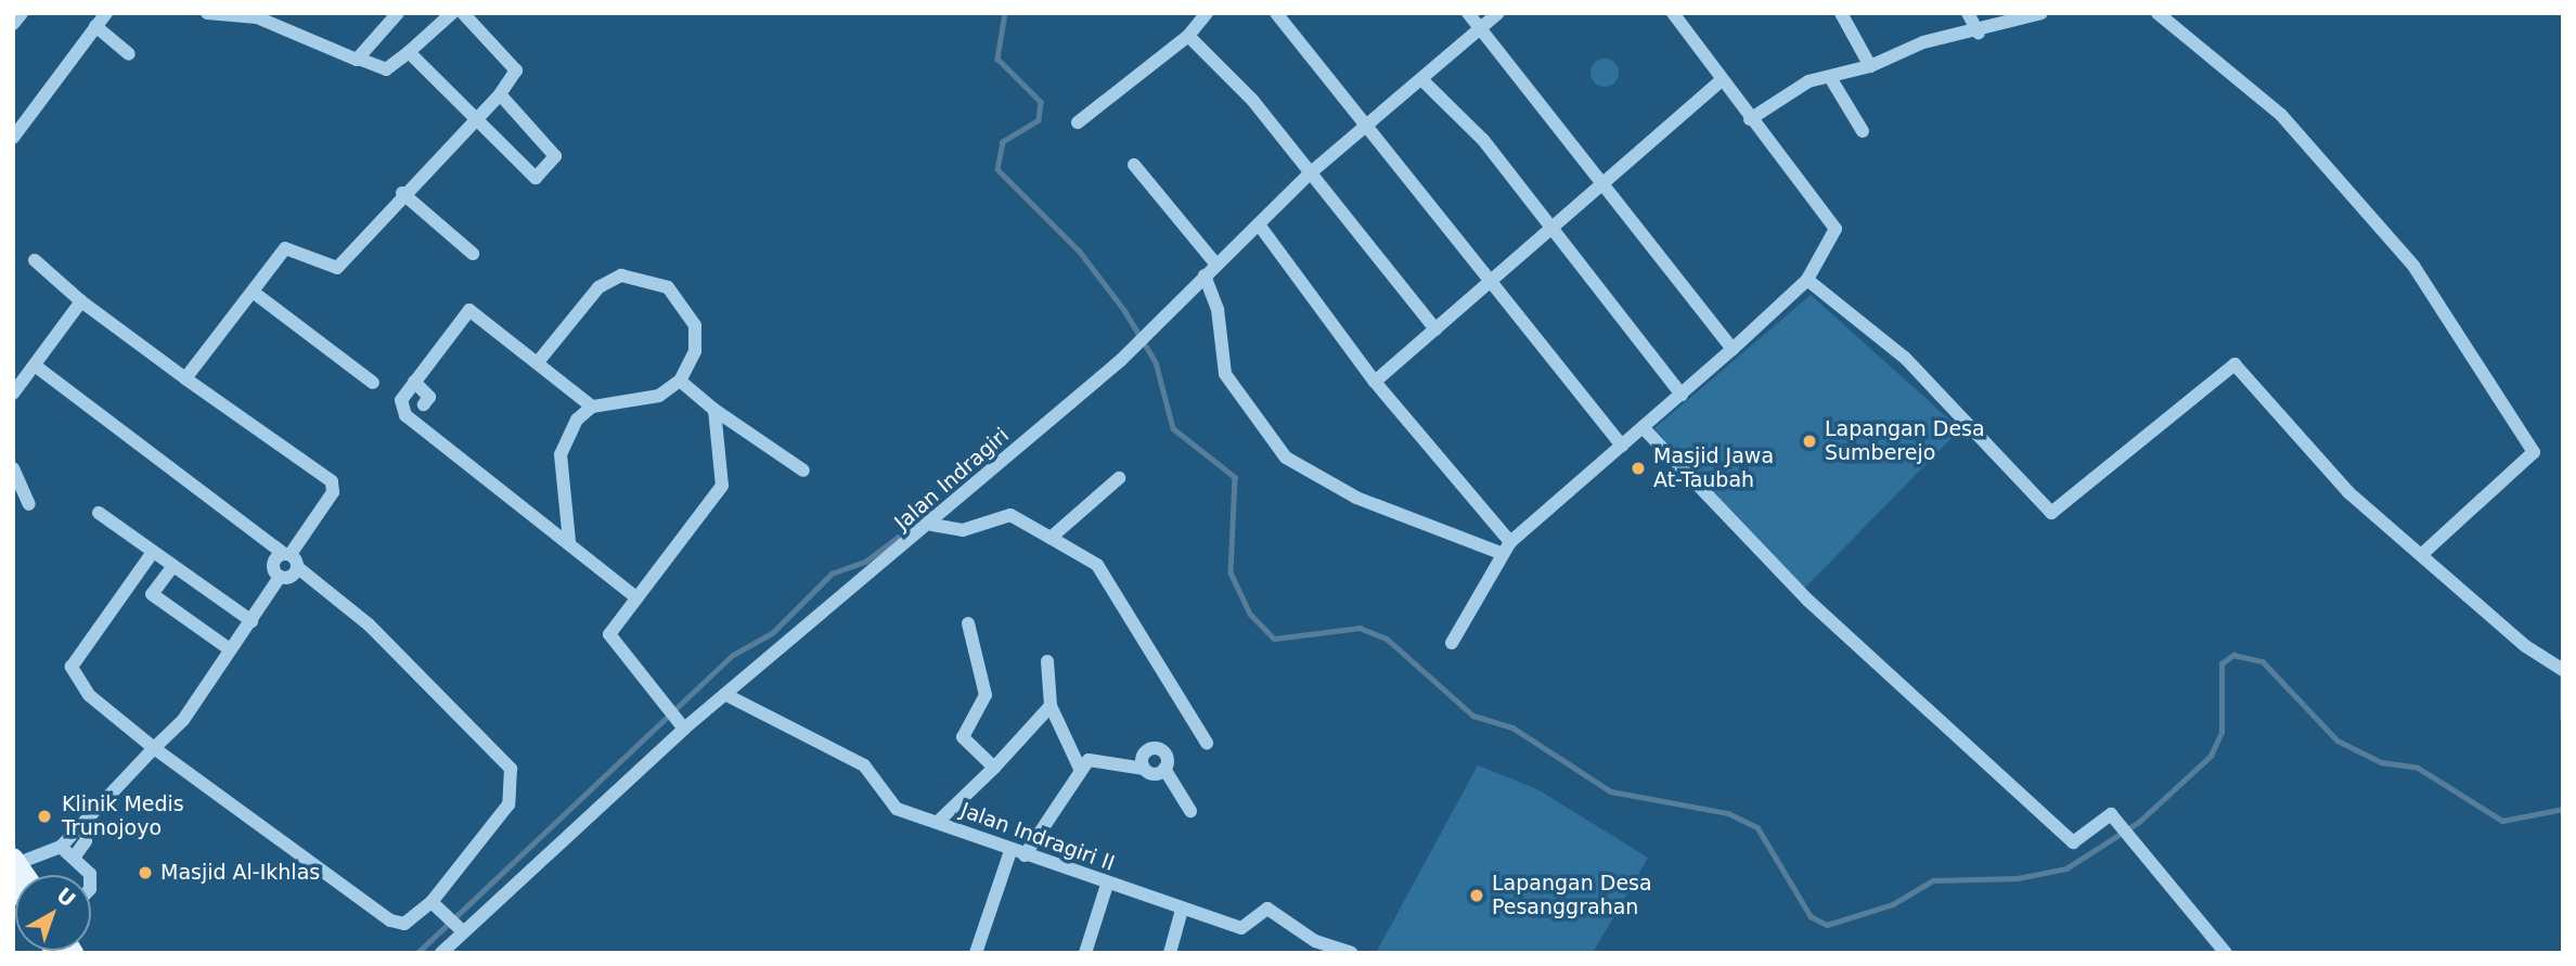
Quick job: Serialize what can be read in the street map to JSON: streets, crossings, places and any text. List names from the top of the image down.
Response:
{
  "streets": {
    "street": ["Jalan Indragiri", "Jalan Indragiri II"]
  },
  "crossings": [
    ["Jalan Indragiri", "Jalan Indragiri II"]
  ],
  "places": [
    "Lapangan Desa Sumberejo",
    "Masjid Jawa At-Taubah",
    "Klinik Medis Trunojoyo",
    "Masjid Al-Ikhlas",
    "Lapangan Desa Pesanggrahan"
  ],
  "north": "top right"
}
